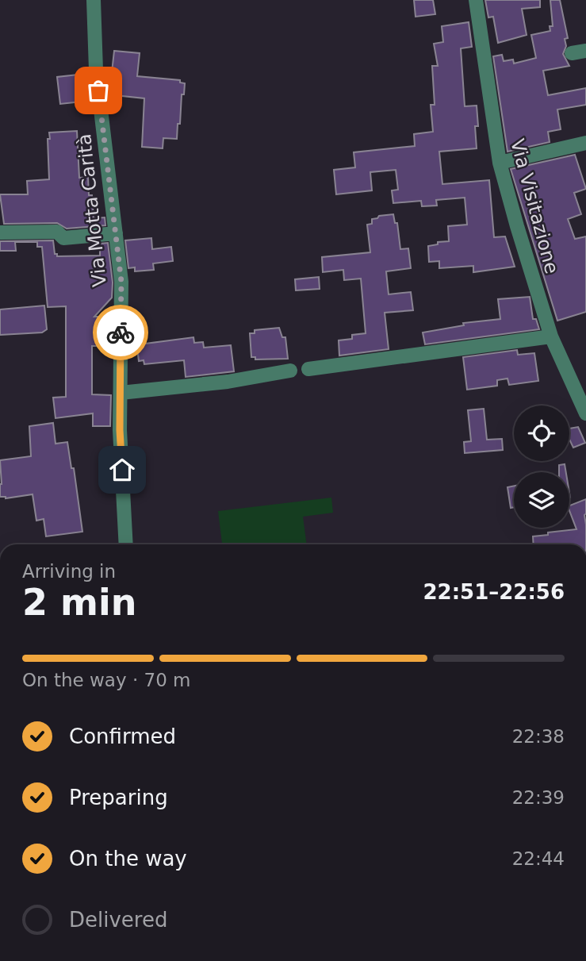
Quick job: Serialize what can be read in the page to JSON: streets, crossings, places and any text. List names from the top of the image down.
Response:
{
  "streets": {
    "street": ["Via Visitazione", "Via Motta Carità"]
  },
  "page": {
    "heading": ["2 min", "Arriving in", "22:51–22:56"],
    "bar": "On the way · 70 m",
    "list": [
      ["Confirmed", "22:38"],
      ["Preparing", "22:39"],
      ["On the way", "22:44"],
      "Delivered"
    ]
  }
}
